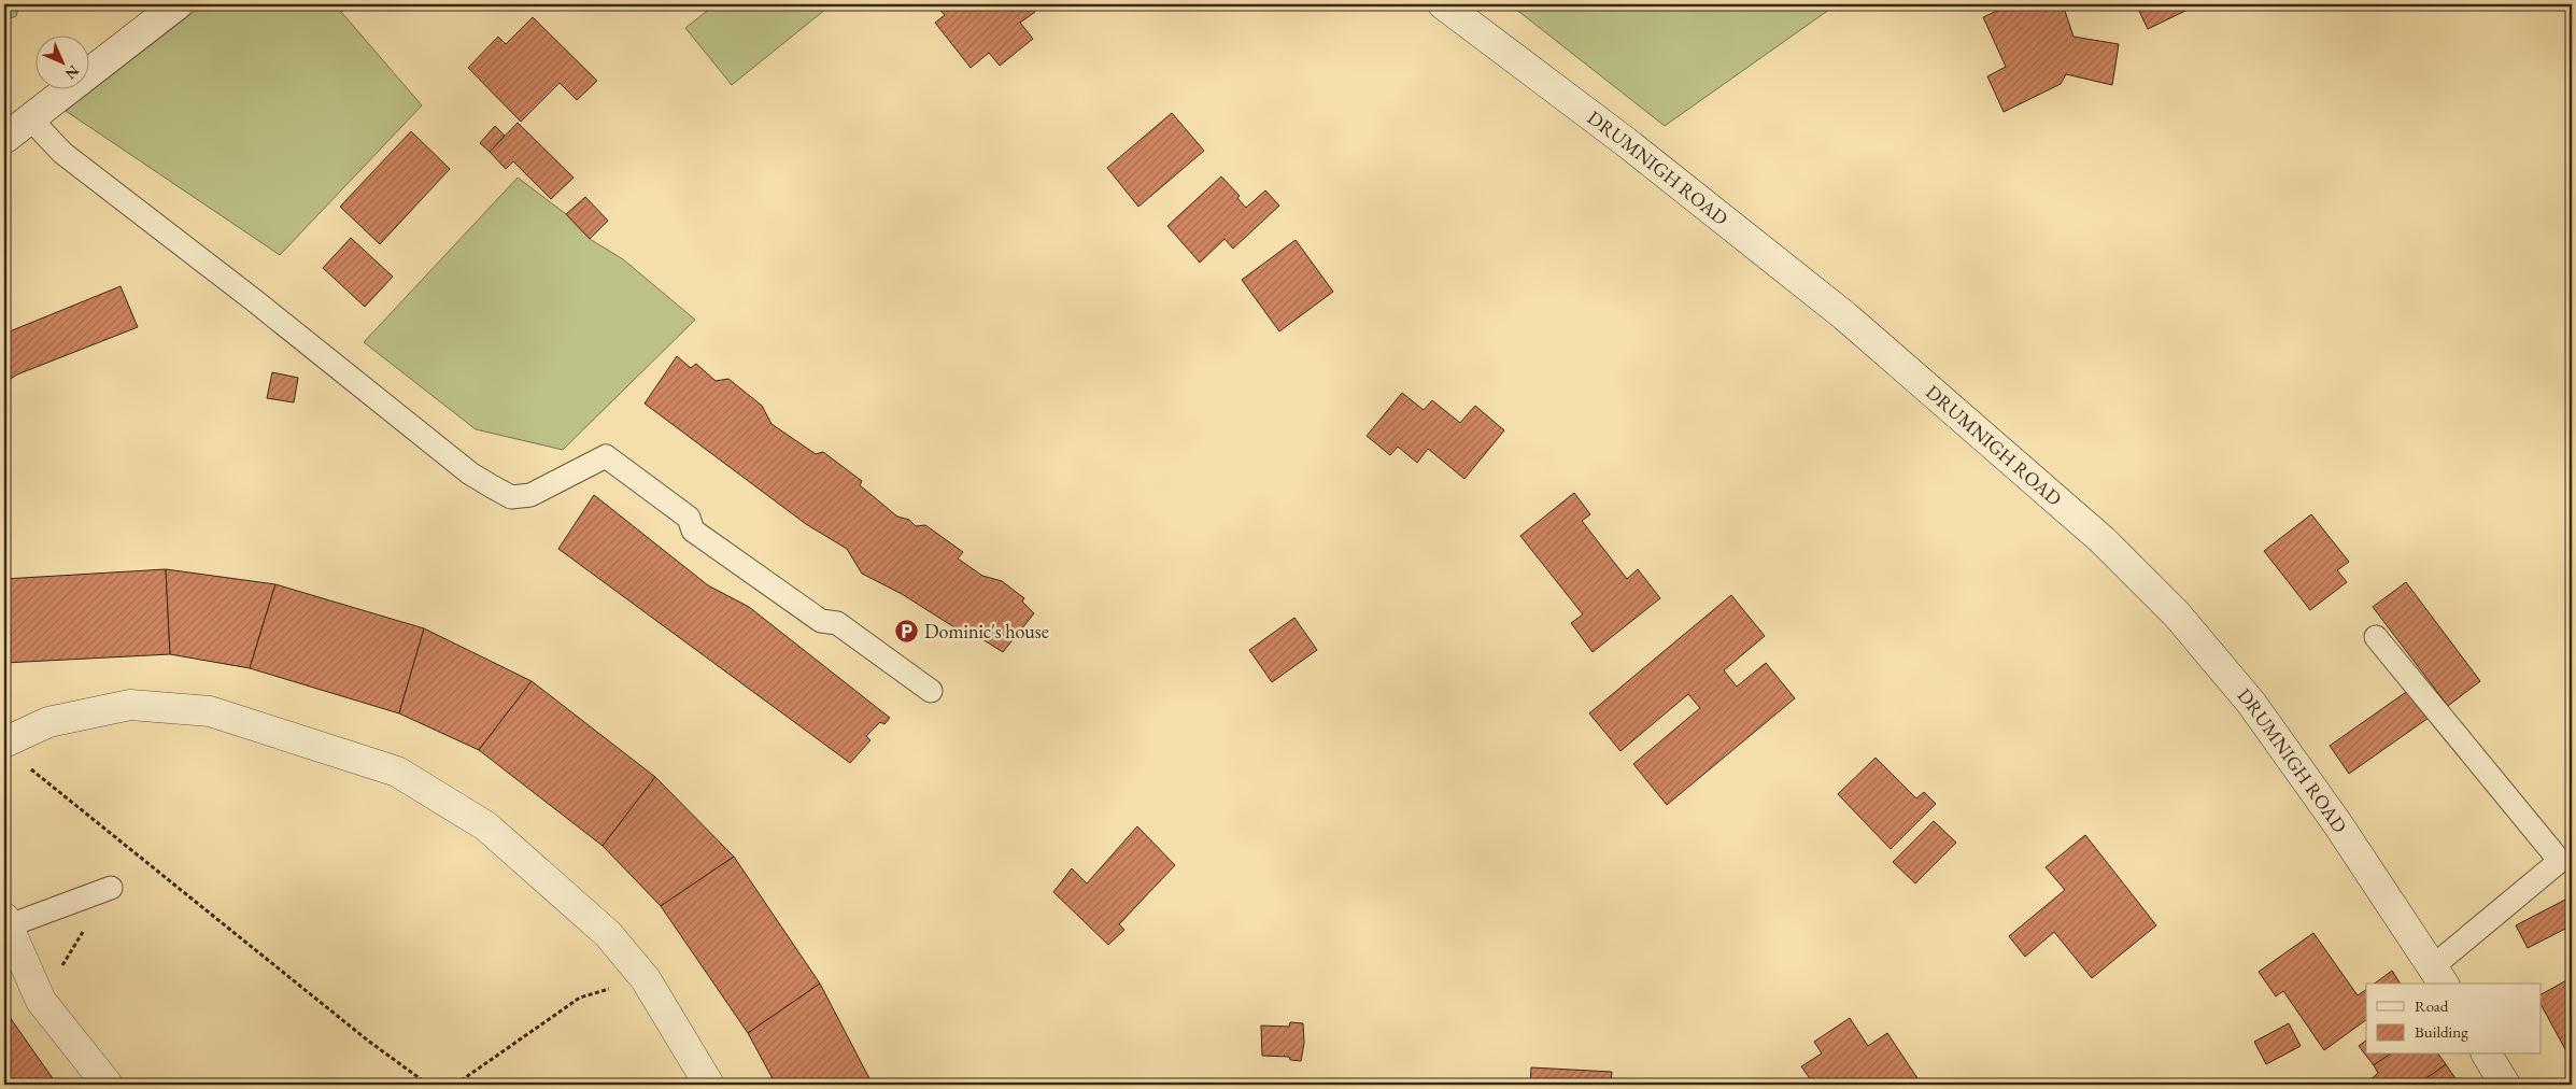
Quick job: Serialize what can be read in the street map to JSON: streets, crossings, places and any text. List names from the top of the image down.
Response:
{
  "streets": {
    "main road": ["DRUMNIGH ROAD"]
  },
  "places": {
    "parking": ["Dominic's house"]
  },
  "legend": ["Road", "Building"],
  "north": "bottom right"
}
